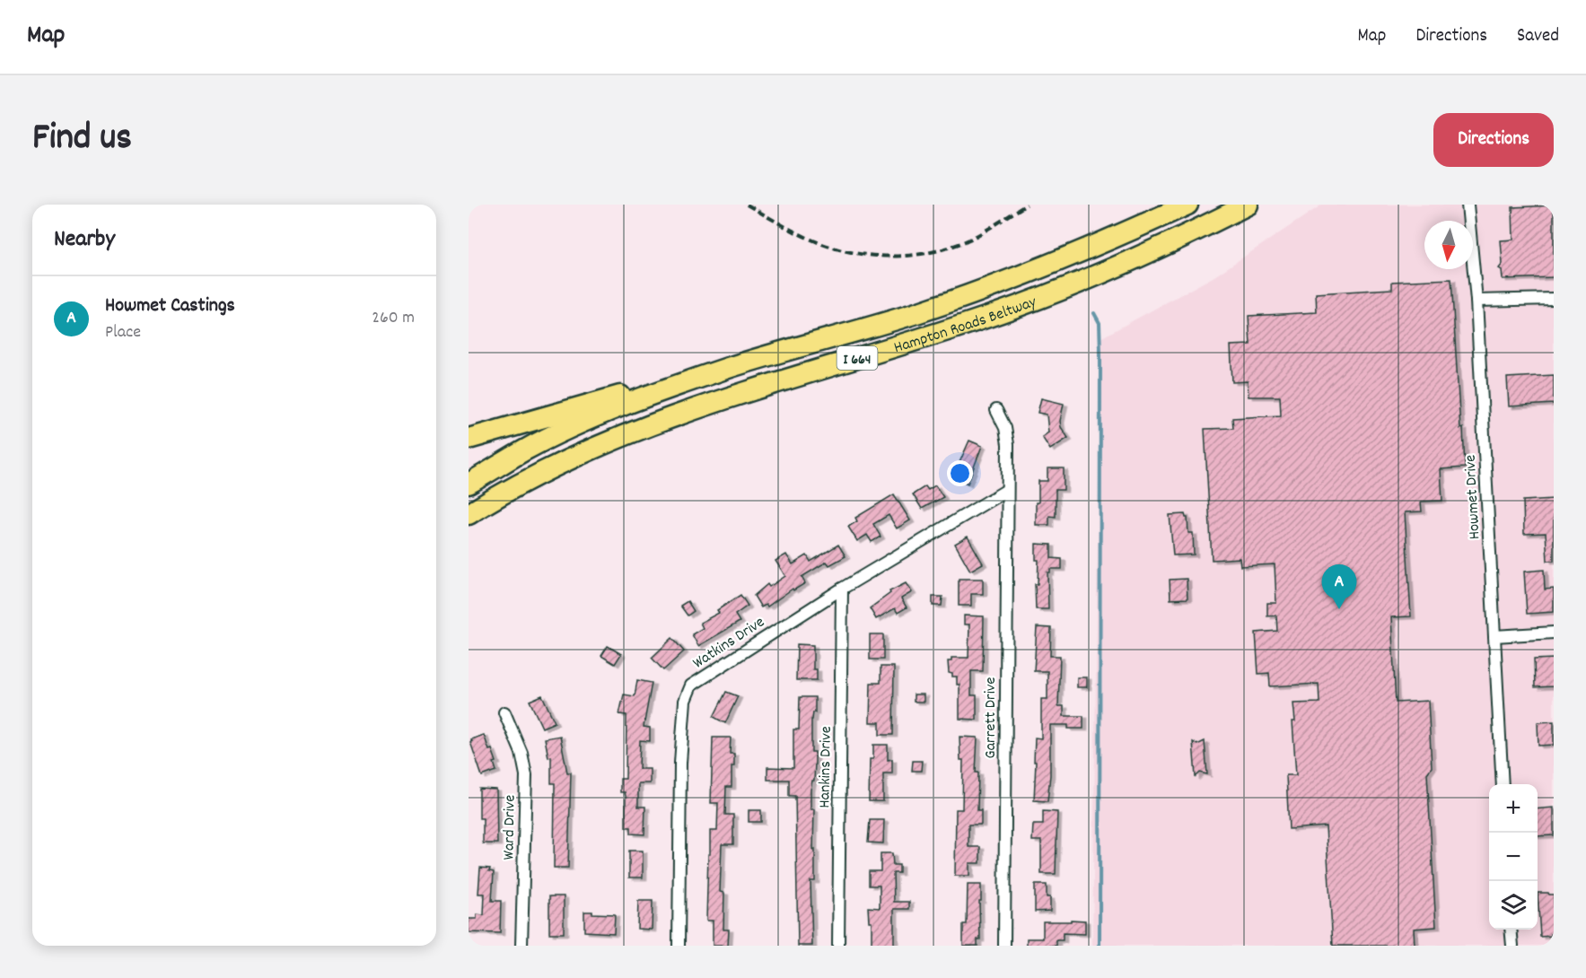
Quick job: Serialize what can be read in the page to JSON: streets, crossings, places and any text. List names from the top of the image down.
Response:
{
  "streets": {
    "highway": ["Hampton Roads Beltway", "I 664"],
    "street": [
      "Howmet Drive",
      "Watkins Drive",
      "Garrett Drive",
      "Hankins Drive",
      "Ward Drive"
    ]
  },
  "crossings": [
    ["Watkins Drive", "Garrett Drive"],
    ["Watkins Drive", "Hankins Drive"]
  ],
  "north": "bottom",
  "page": {
    "header": "Map",
    "nav": ["Map", "Directions", "Saved"],
    "title": "Find us",
    "buttons": "Directions",
    "heading": "Nearby",
    "list": [
      {
        "mark": "A",
        "name": "Howmet Castings",
        "note": "Place",
        "value": "260 m"
      }
    ],
    "pins": "A",
    "map_buttons": ["+", "−"]
  }
}
